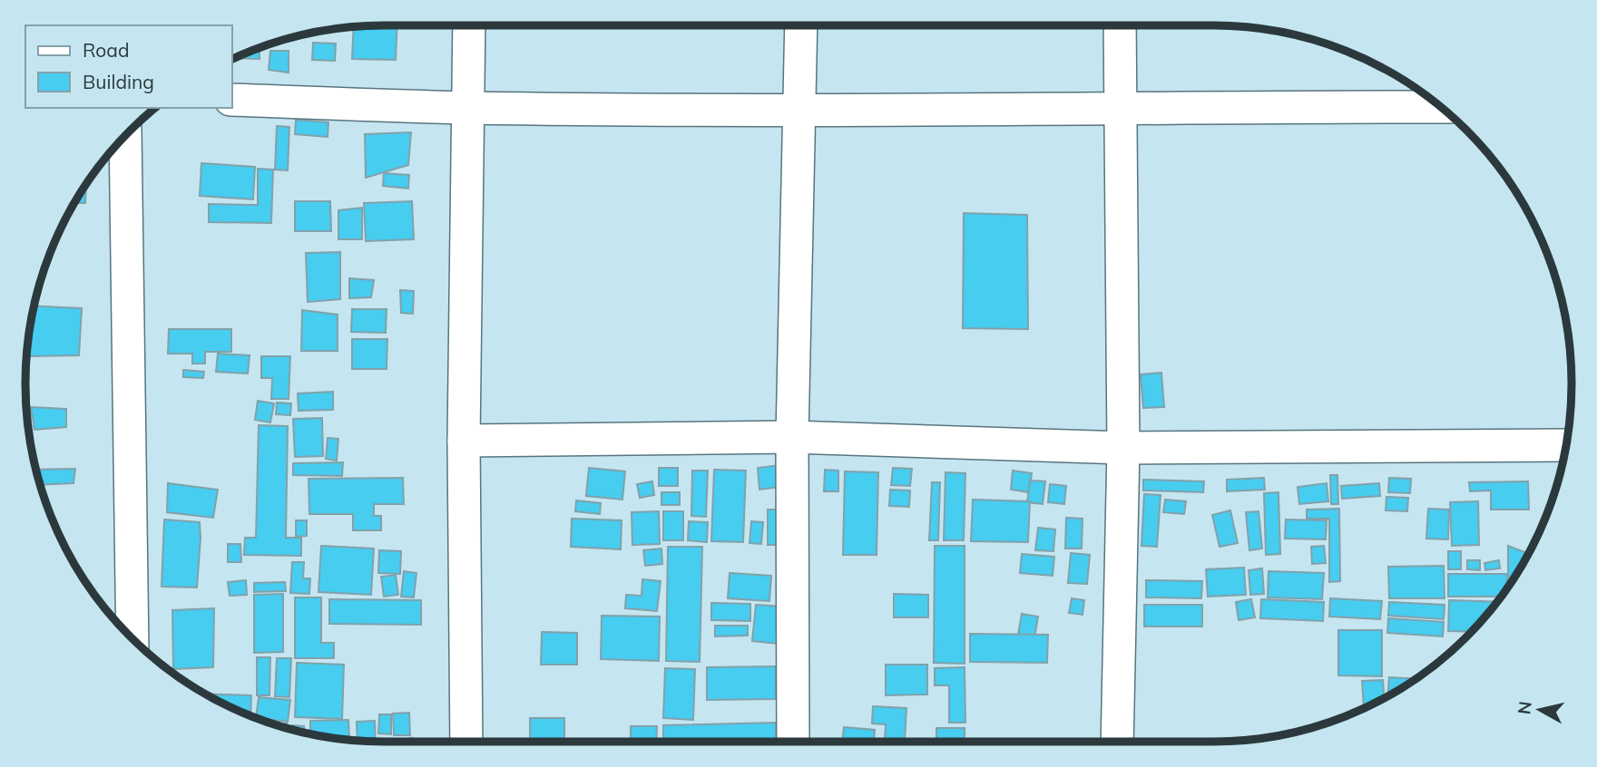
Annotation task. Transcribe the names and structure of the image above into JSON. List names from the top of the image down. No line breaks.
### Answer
{"legend":["Road","Building"],"north":"left"}
